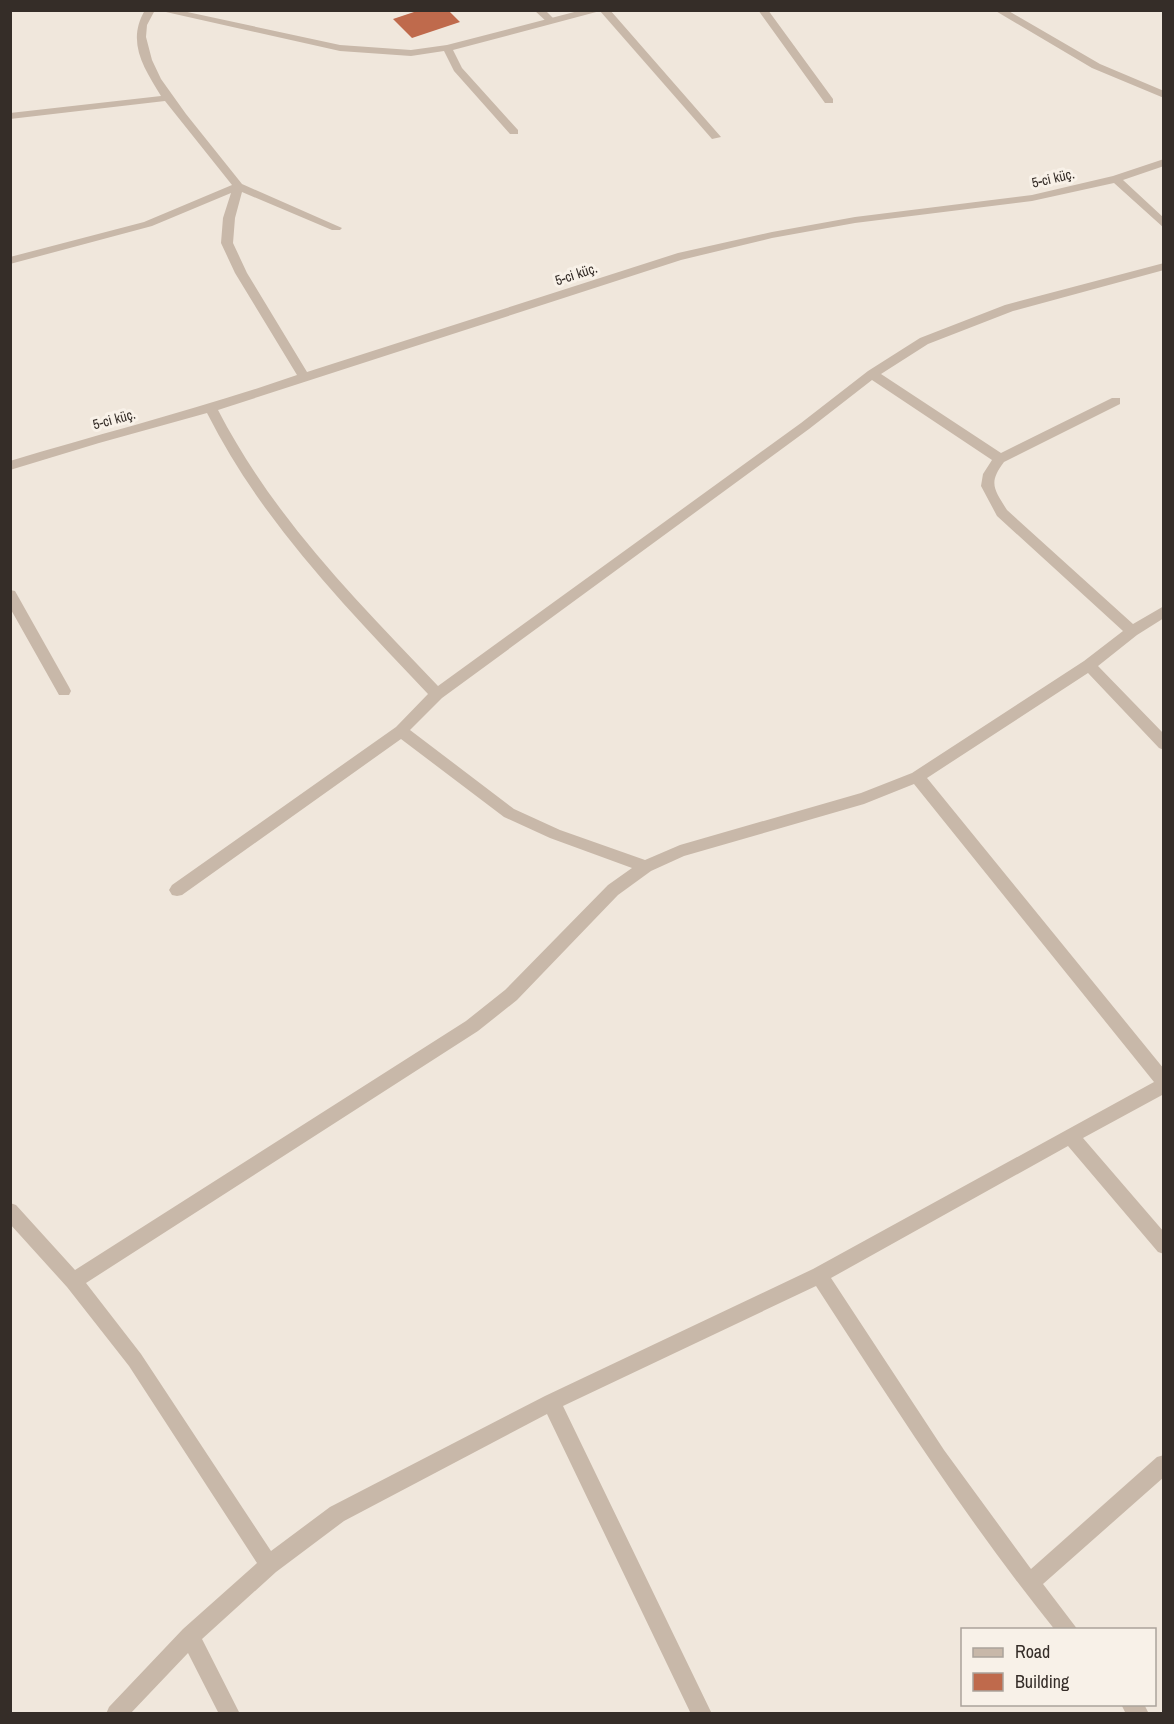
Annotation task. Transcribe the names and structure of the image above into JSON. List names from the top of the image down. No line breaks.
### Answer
{"streets":{"street":["5-ci küç."]},"legend":["Road","Building"]}
